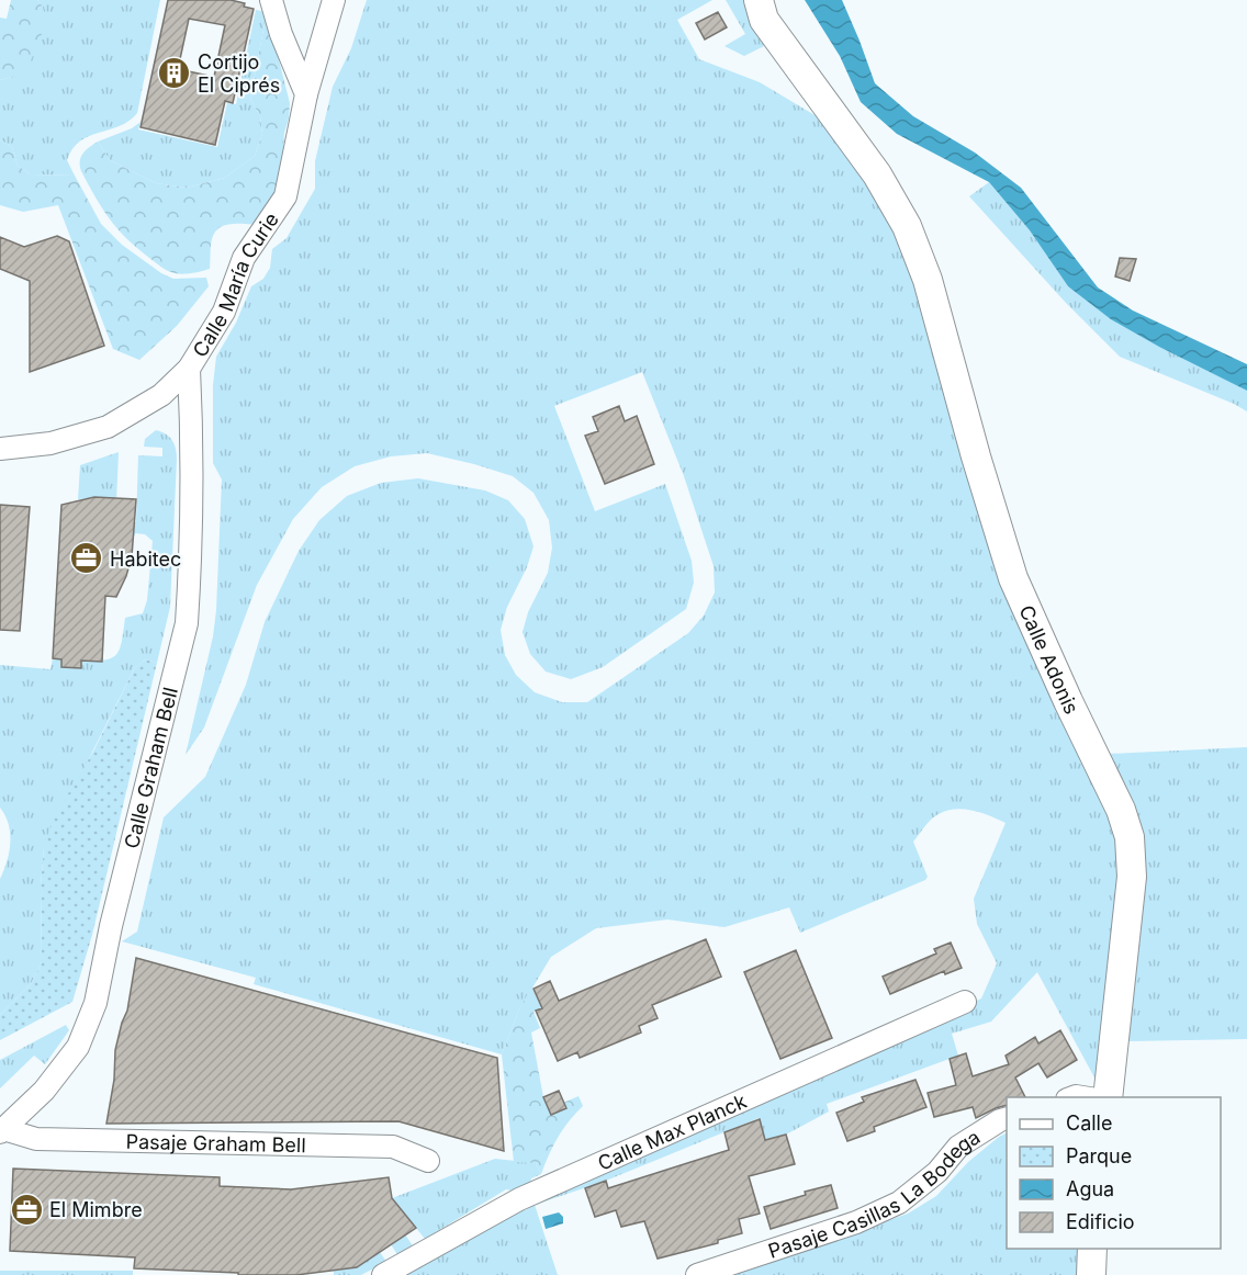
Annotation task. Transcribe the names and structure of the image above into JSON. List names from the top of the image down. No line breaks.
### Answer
{"streets":{"main road":["Calle Adonis"],"street":["Calle María Curie","Calle Graham Bell","Calle Max Planck","Pasaje Graham Bell","Pasaje Casillas La Bodega"]},"crossings":[["Calle María Curie","Calle Graham Bell"],["Calle Graham Bell","Pasaje Graham Bell"]],"places":{"building":["Cortijo El Ciprés"],"office":["Habitec","El Mimbre"]},"legend":["Calle","Parque","Agua","Edificio"]}
